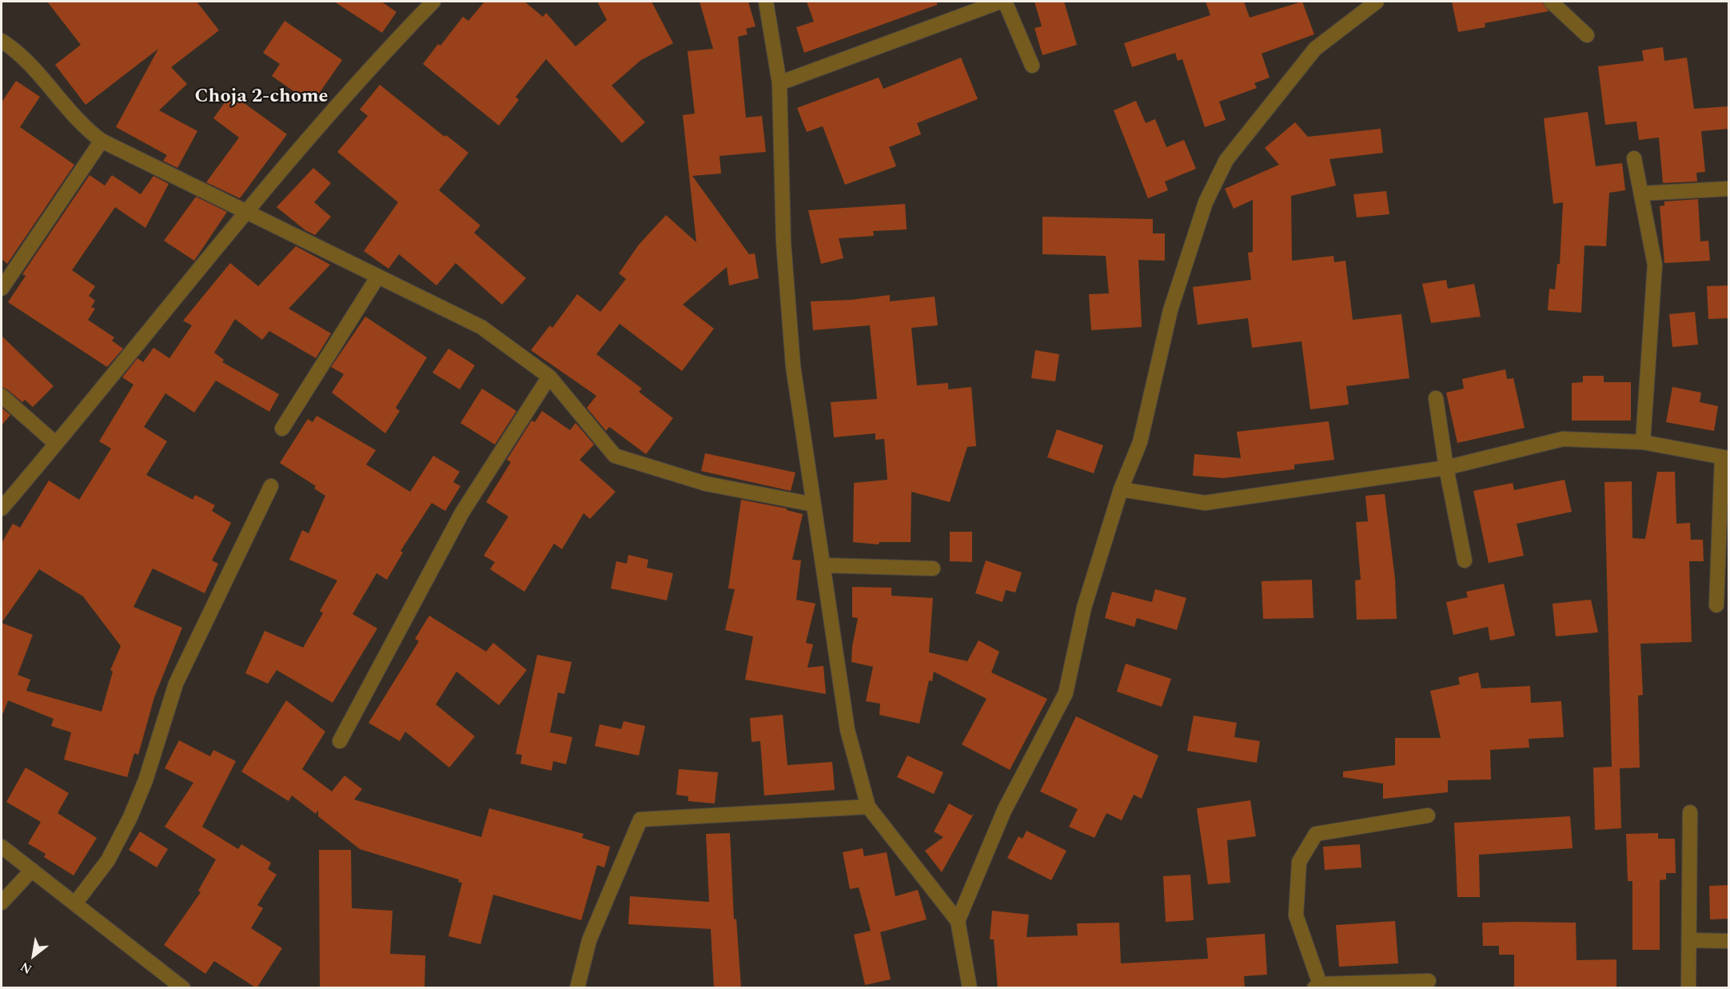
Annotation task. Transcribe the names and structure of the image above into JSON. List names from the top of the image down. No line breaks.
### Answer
{"districts":["Choja 2-chome"],"north":"bottom left"}
